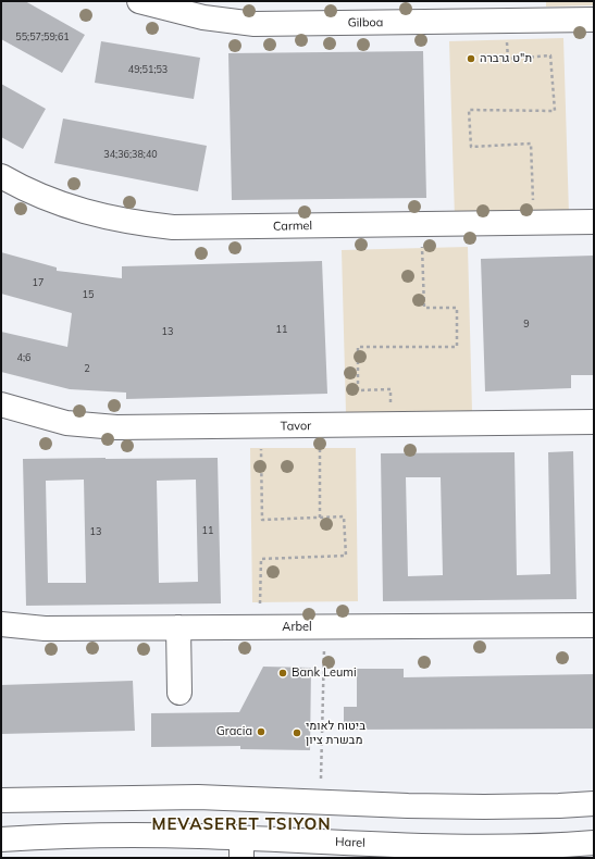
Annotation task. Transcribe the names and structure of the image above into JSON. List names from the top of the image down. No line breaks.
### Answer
{"streets":{"street":["Gilboa","Carmel","Tavor","Arbel","Harel"]},"districts":["MEVASERET TSIYON"],"places":["ת\"ט גרברה","Bank Leumi","Gracia","ביטוח לאומי מבשרת ציון"],"house_numbers":["55;57;59;61","49;51;53","34;36;38;40","17","15","9","11","13","4;6","2","11","13"]}
